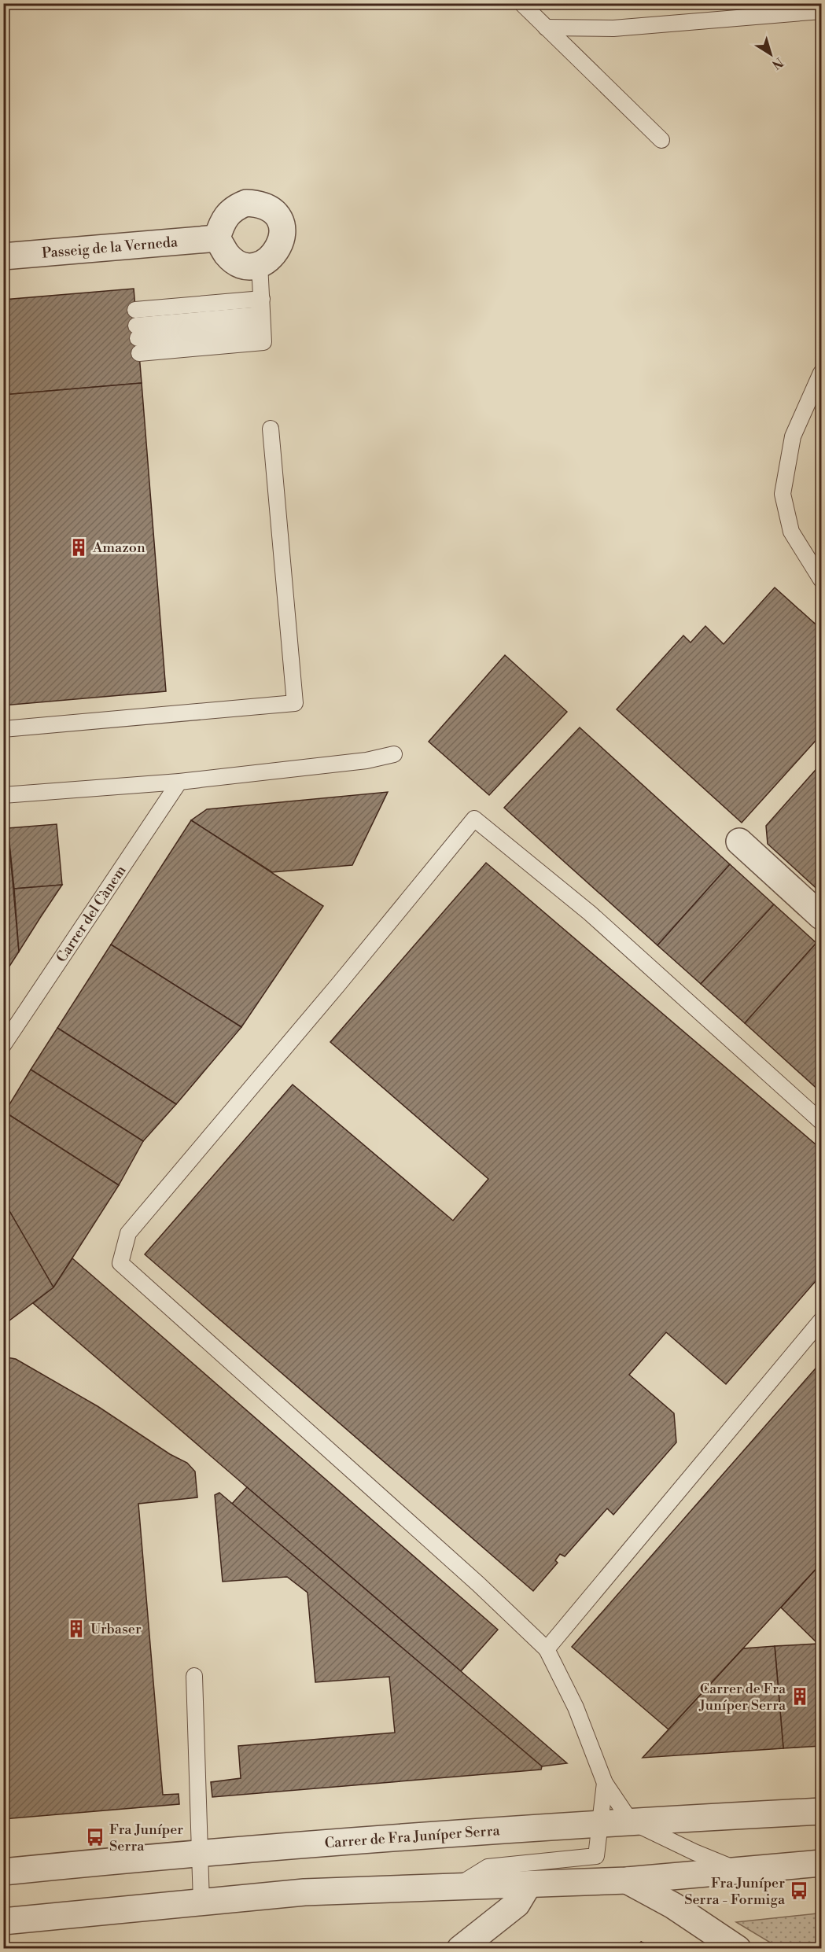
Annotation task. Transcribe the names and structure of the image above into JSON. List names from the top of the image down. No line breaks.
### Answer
{"streets":{"street":["Passeig de la Verneda","Carrer de Fra Juníper Serra"],"lane":["Carrer del Cànem"]},"places":{"building":["Amazon","Urbaser","Carrer de Fra Juníper Serra"],"bus stop":["Fra Juníper Serra","Fra Juníper Serra - Formiga"]},"north":"bottom right"}
